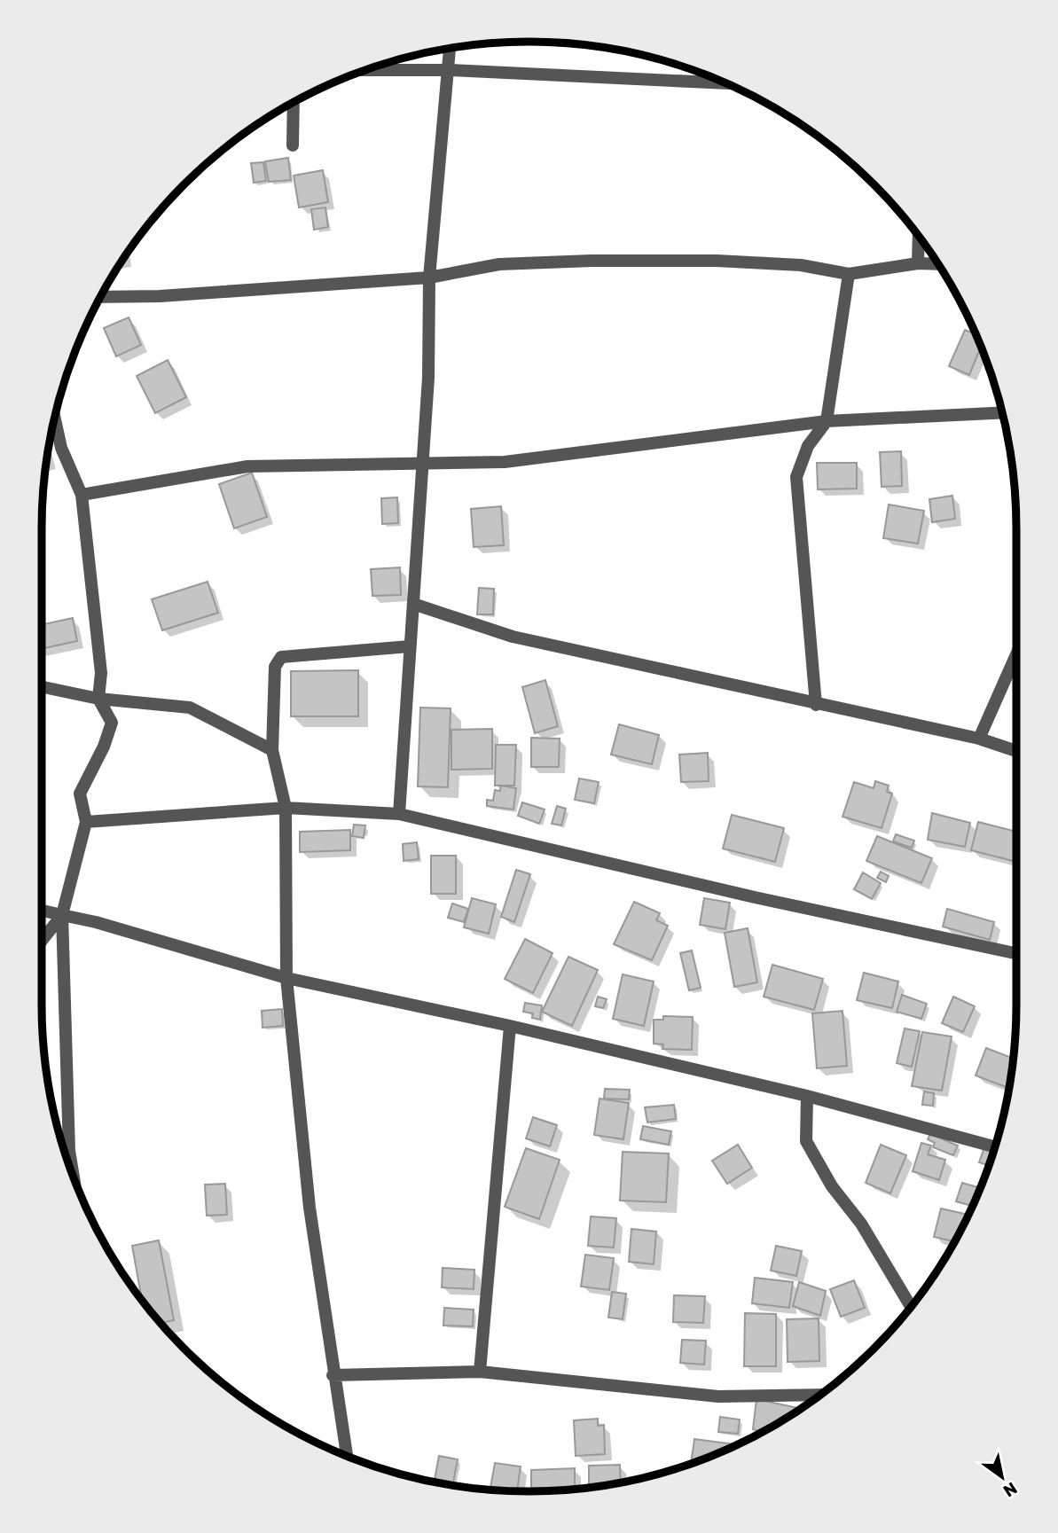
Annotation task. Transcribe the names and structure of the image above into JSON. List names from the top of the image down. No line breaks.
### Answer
{"north":"bottom right"}
